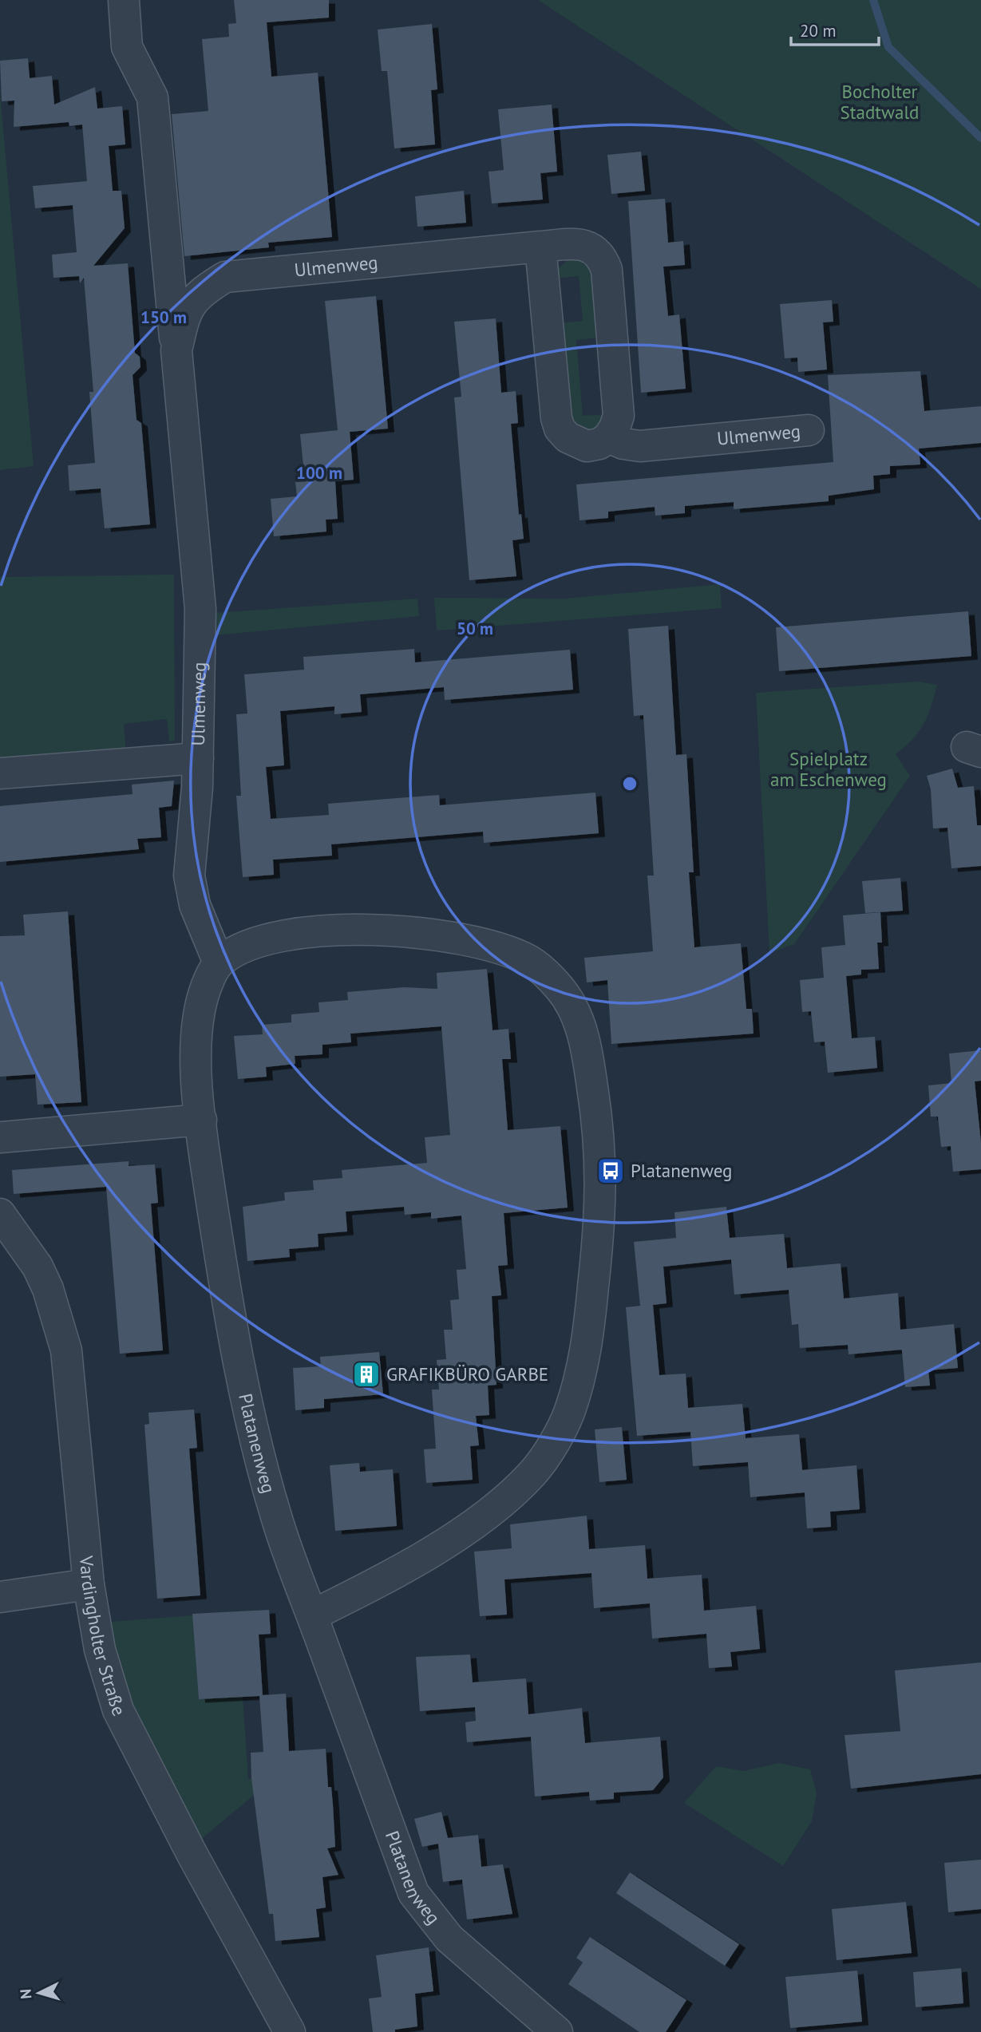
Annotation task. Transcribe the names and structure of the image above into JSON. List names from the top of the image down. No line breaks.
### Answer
{"streets":{"street":["Ulmenweg","Platanenweg","Vardingholter Straße"]},"crossings":[["Ulmenweg","Platanenweg"]],"parks":["Bocholter Stadtwald","Spielplatz am Eschenweg"],"places":{"bus stop":["Platanenweg"],"building":["GRAFIKBÜRO GARBE"]},"scale_bar":"20 m","north":"left","rings":["150 m","100 m","50 m"]}
